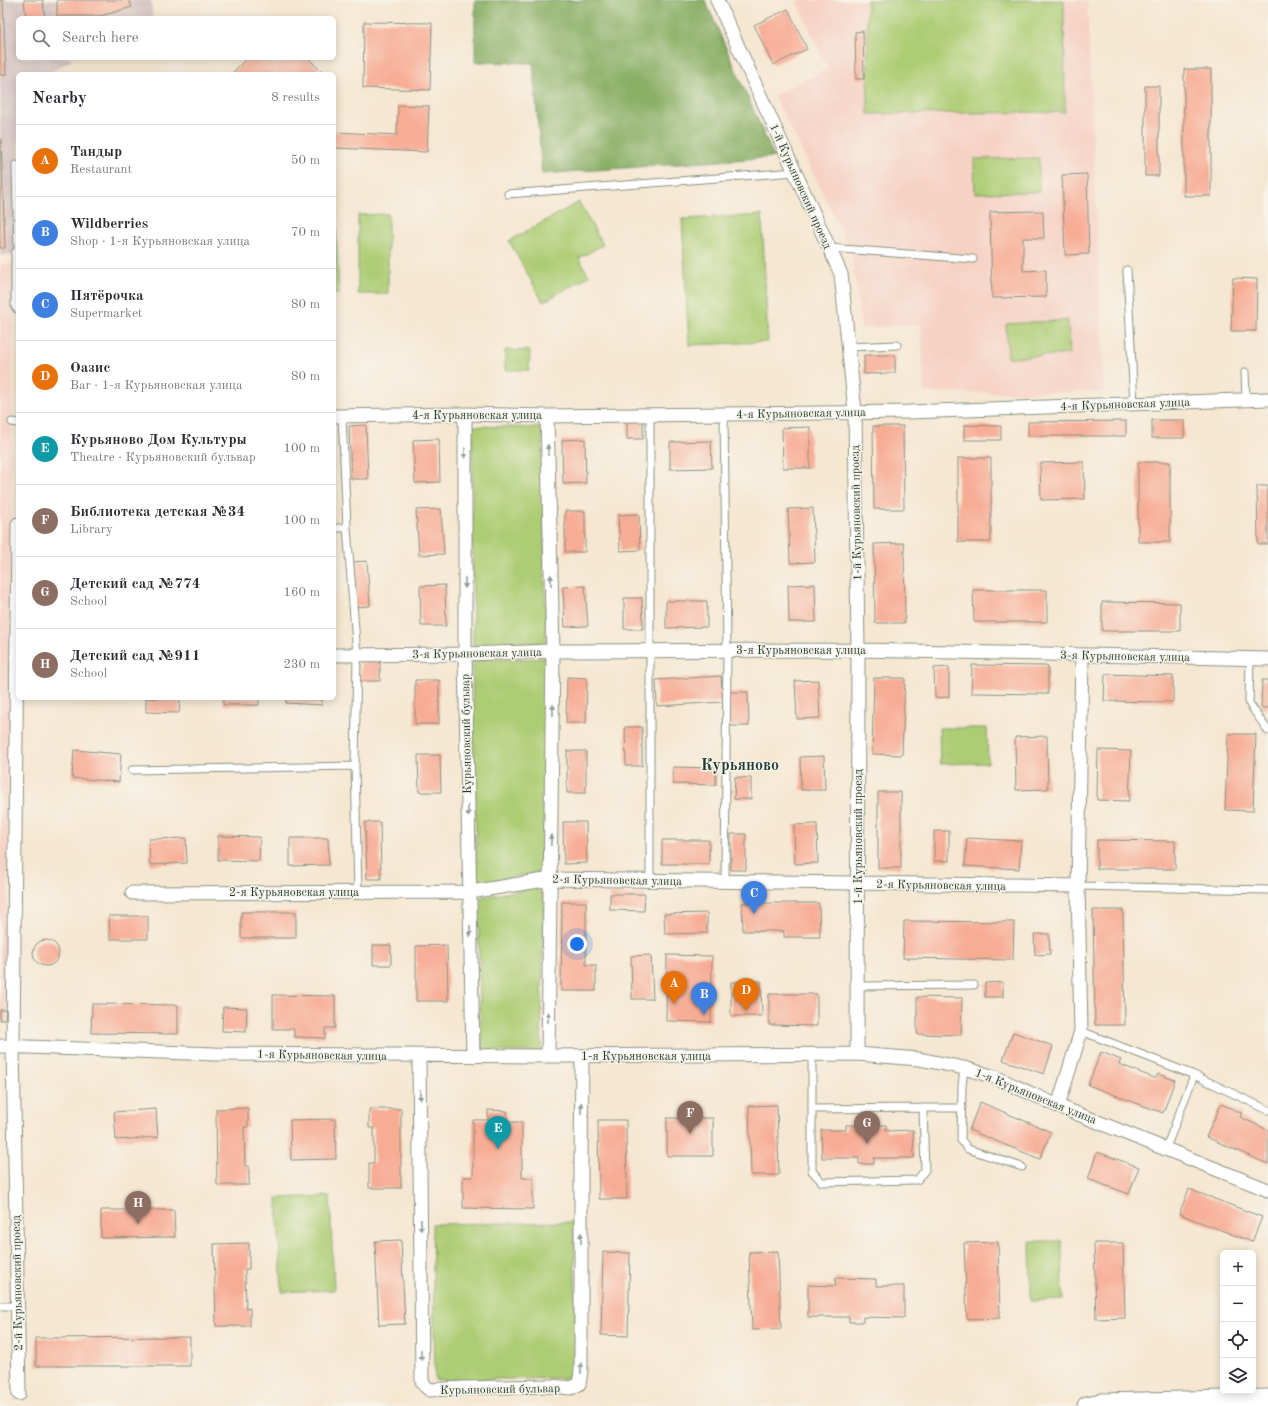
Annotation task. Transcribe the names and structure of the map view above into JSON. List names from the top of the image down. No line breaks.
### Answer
{"streets":{"street":["1-й Курьяновский проезд","4-я Курьяновская улица","3-я Курьяновская улица","Курьяновский бульвар","2-я Курьяновская улица","1-я Курьяновская улица","2-й Курьяновский проезд"]},"crossings":[["1-й Курьяновский проезд","4-я Курьяновская улица"],["1-й Курьяновский проезд","3-я Курьяновская улица"],["1-й Курьяновский проезд","2-я Курьяновская улица"],["1-й Курьяновский проезд","1-я Курьяновская улица"],["4-я Курьяновская улица","Курьяновский бульвар"],["3-я Курьяновская улица","Курьяновский бульвар"],["Курьяновский бульвар","2-я Курьяновская улица"],["Курьяновский бульвар","1-я Курьяновская улица"],["1-я Курьяновская улица","2-й Курьяновский проезд"]],"districts":["Курьяново"],"page":{"search":"Search here","heading":["Nearby","8 results"],"list":[{"mark":"A","name":"Тандыр","note":"Restaurant","value":"50 m"},{"mark":"B","name":"Wildberries","note":"Shop · 1-я Курьяновская улица","value":"70 m"},{"mark":"C","name":"Пятёрочка","note":"Supermarket","value":"80 m"},{"mark":"D","name":"Оазис","note":"Bar · 1-я Курьяновская улица","value":"80 m"},{"mark":"E","name":"Курьяново Дом Культуры","note":"Theatre · Курьяновский бульвар","value":"100 m"},{"mark":"F","name":"Библиотека детская №34","note":"Library","value":"100 m"},{"mark":"G","name":"Детский сад №774","note":"School","value":"160 m"},{"mark":"H","name":"Детский сад №911","note":"School","value":"230 m"}],"pins":["C","A","D","B","F","G","E","H"],"map_buttons":["+","−"]}}
